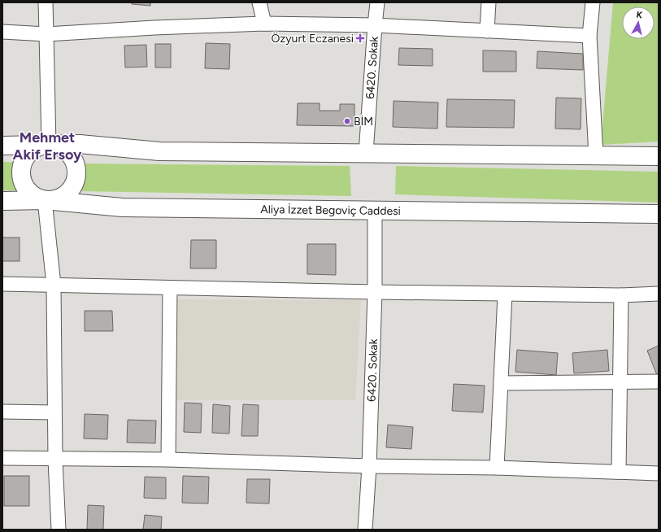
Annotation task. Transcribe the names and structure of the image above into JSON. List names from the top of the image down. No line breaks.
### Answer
{"streets":{"main road":["Aliya İzzet Begoviç Caddesi"],"street":["6420. Sokak"]},"crossings":[["6420. Sokak","Aliya İzzet Begoviç Caddesi"]],"districts":["Mehmet Akif Ersoy"],"places":{"health":["Özyurt Eczanesi"],"other":["BİM"]},"north":"top"}
